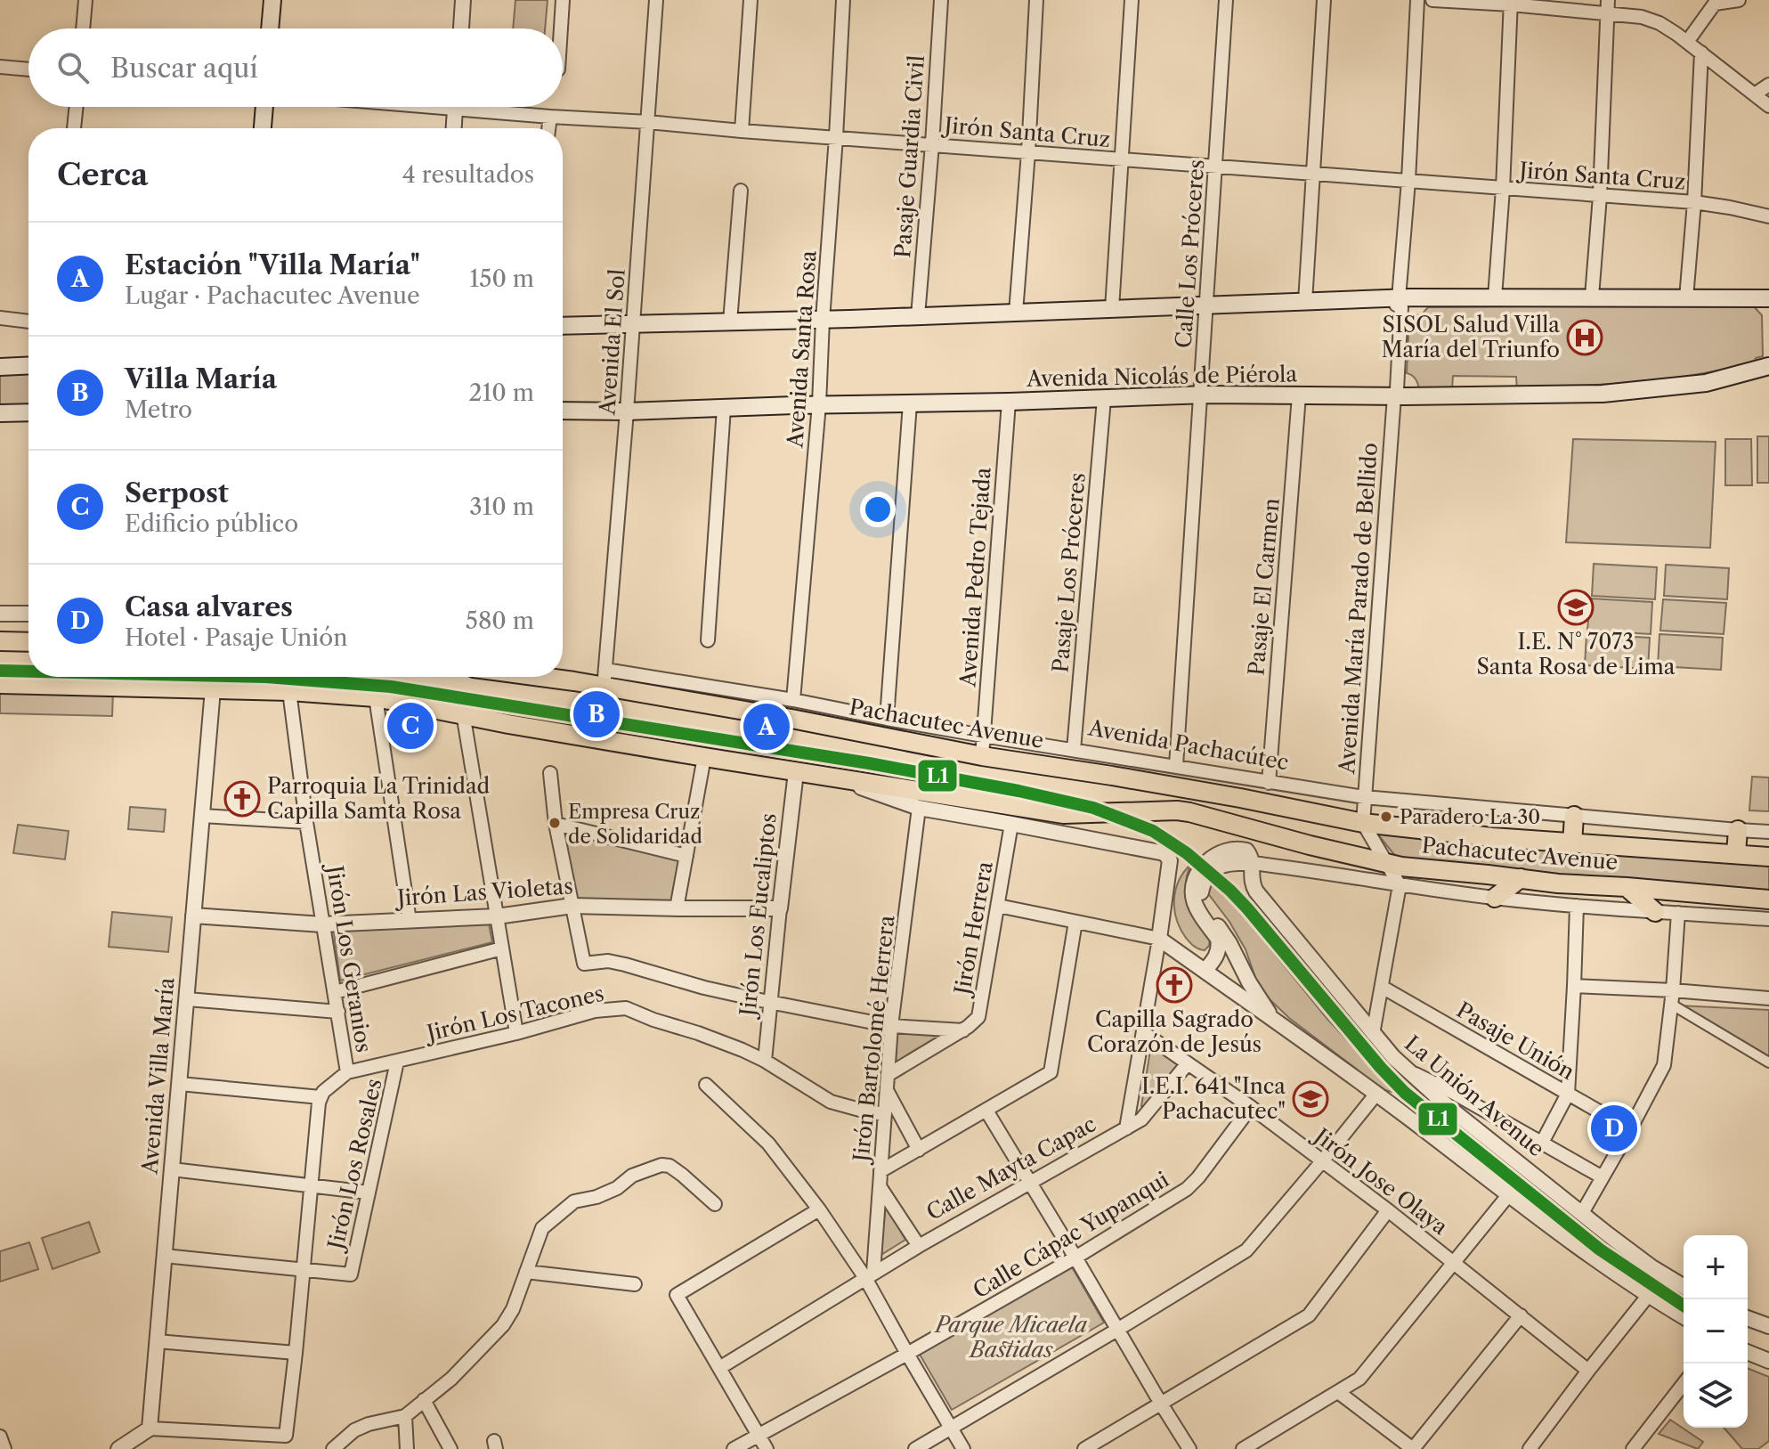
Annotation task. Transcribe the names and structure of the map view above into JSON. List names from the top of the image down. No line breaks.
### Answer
{"streets":{"main road":["Avenida Nicolás de Piérola","Pachacutec Avenue","Avenida Pachacútec"],"street":["Jirón Santa Cruz","Pasaje Guardia Civil","Calle Los Próceres","Avenida El Sol","Avenida Santa Rosa","Pasaje Los Próceres","Avenida Pedro Tejada","Pasaje El Carmen","Avenida María Parado de Bellido","Jirón Las Violetas","Jirón Los Eucaliptos","Jirón Herrera","Jirón Los Geranios","Jirón Los Tacones","Jirón Bartolomé Herrera","Pasaje Unión","Avenida Villa María","La Unión Avenue","Jirón Los Rosales","Calle Mayta Capac","Jirón Jose Olaya","Calle Cápac Yupanqui"]},"crossings":[["Jirón Santa Cruz","Pasaje Guardia Civil"],["Jirón Santa Cruz","Calle Los Próceres"],["Jirón Santa Cruz","Avenida El Sol"],["Jirón Santa Cruz","Avenida Santa Rosa"],["Jirón Santa Cruz","Avenida María Parado de Bellido"],["Calle Los Próceres","Avenida Nicolás de Piérola"],["Calle Los Próceres","Avenida Pachacútec"],["Avenida El Sol","Avenida Nicolás de Piérola"],["Avenida El Sol","Pachacutec Avenue"],["Avenida El Sol","Avenida Pachacútec"],["Avenida Santa Rosa","Avenida Nicolás de Piérola"],["Avenida Santa Rosa","Avenida Pachacútec"],["Avenida Nicolás de Piérola","Pasaje Los Próceres"],["Avenida Nicolás de Piérola","Avenida Pedro Tejada"],["Avenida Nicolás de Piérola","Pasaje El Carmen"],["Avenida Nicolás de Piérola","Avenida María Parado de Bellido"],["Pasaje Los Próceres","Avenida Pachacútec"],["Avenida Pedro Tejada","Pachacutec Avenue"],["Avenida Pedro Tejada","Avenida Pachacútec"],["Pasaje El Carmen","Avenida Pachacútec"],["Avenida María Parado de Bellido","Pachacutec Avenue"],["Avenida María Parado de Bellido","Avenida Pachacútec"],["Pachacutec Avenue","Avenida Pachacútec"],["Pachacutec Avenue","Jirón Los Eucaliptos"],["Pachacutec Avenue","Jirón Los Geranios"],["Pachacutec Avenue","Avenida Villa María"],["Jirón Las Violetas","Jirón Los Eucaliptos"],["Jirón Las Violetas","Jirón Los Geranios"],["Jirón Las Violetas","Avenida Villa María"],["Jirón Los Eucaliptos","Jirón Los Tacones"],["Jirón Herrera","Jirón Bartolomé Herrera"],["Jirón Herrera","Calle Mayta Capac"],["Jirón Los Geranios","Jirón Los Tacones"],["Jirón Los Tacones","Jirón Bartolomé Herrera"],["Jirón Los Tacones","Jirón Los Rosales"],["Jirón Bartolomé Herrera","Calle Mayta Capac"],["Calle Mayta Capac","Jirón Jose Olaya"],["Jirón Jose Olaya","Calle Cápac Yupanqui"]],"parks":["Parque Micaela Bastidas"],"places":{"hospital":["SISOL Salud Villa María del Triunfo"],"school or university":["I.E. N° 7073 Santa Rosa de Lima","I.E.I. 641 \"Inca Pachacutec\""],"church":["Parroquia La Trinidad Capilla Samta Rosa","Capilla Sagrado Corazón de Jesús"],"other":["Paradero La 30","Empresa Cruz de Solidaridad"]},"lines":["transit line L1"],"page":{"search":"Buscar aquí","heading":["Cerca","4 resultados"],"list":[{"mark":"A","name":"Estación \"Villa María\"","note":"Lugar · Pachacutec Avenue","value":"150 m"},{"mark":"B","name":"Villa María","note":"Metro","value":"210 m"},{"mark":"C","name":"Serpost","note":"Edificio público","value":"310 m"},{"mark":"D","name":"Casa alvares","note":"Hotel · Pasaje Unión","value":"580 m"}],"pins":["B","C","A","D"],"map_buttons":["+","−"]}}
